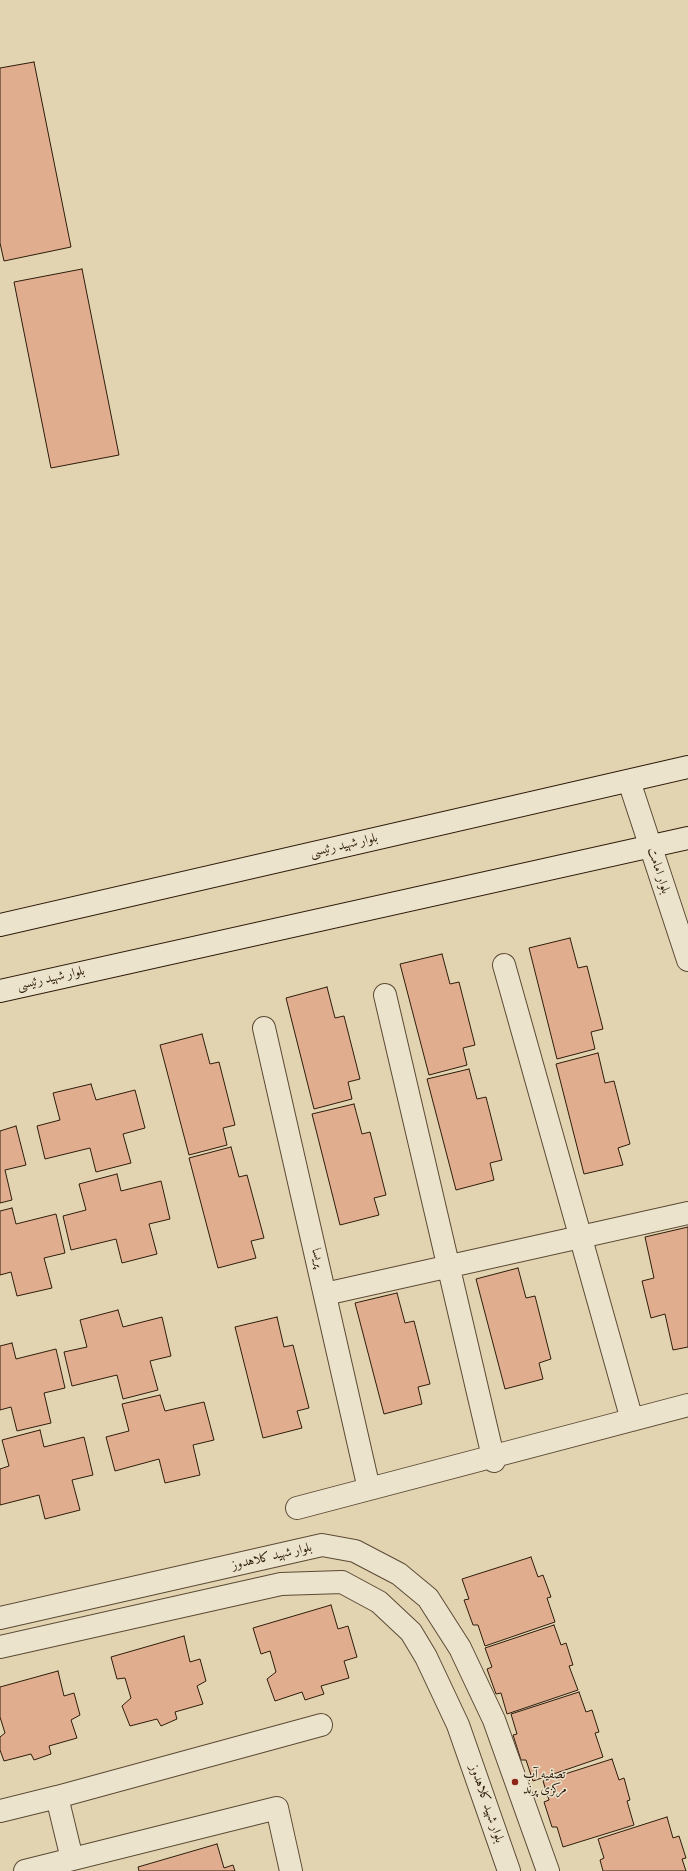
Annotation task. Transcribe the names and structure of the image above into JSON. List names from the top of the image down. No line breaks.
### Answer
{"streets":{"street":["بلوار شهید رئیسی","بلوار امامت","پریسا","بلوار شهید کلاهدوز"]},"crossings":[["بلوار شهید رئیسی","بلوار امامت"]],"places":["تصفیه آب مرکزی پرند"]}
